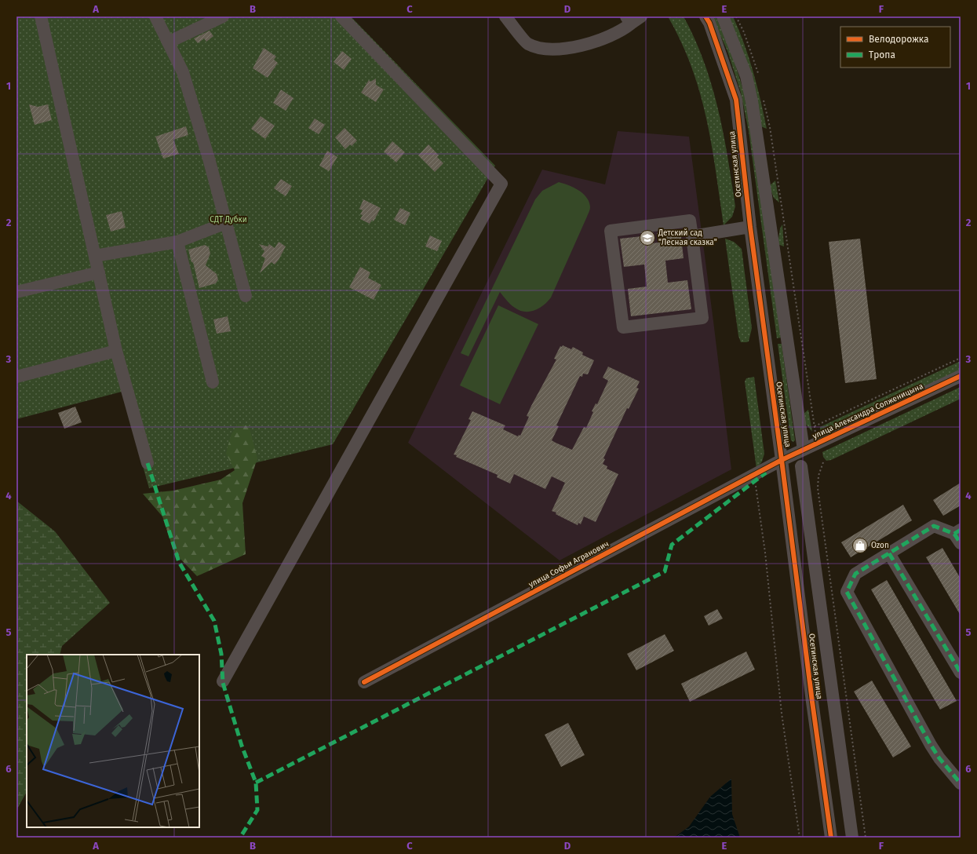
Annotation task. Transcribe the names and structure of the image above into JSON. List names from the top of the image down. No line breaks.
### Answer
{"streets":{"street":["Осетинская улица","улица Александра Солженицына","улица Софьи Агранович"]},"crossings":[["Осетинская улица","улица Александра Солженицына"],["Осетинская улица","улица Софьи Агранович"],["улица Александра Солженицына","улица Софьи Агранович"]],"parks":["СДТ Дубки"],"places":{"school or university":["Детский сад \"Лесная сказка\""],"shop":["Ozon"]},"legend":["Велодорожка","Тропа"],"grid":{"columns":["A","B","C","D","E","F"],"rows":["1","2","3","4","5","6"]}}
